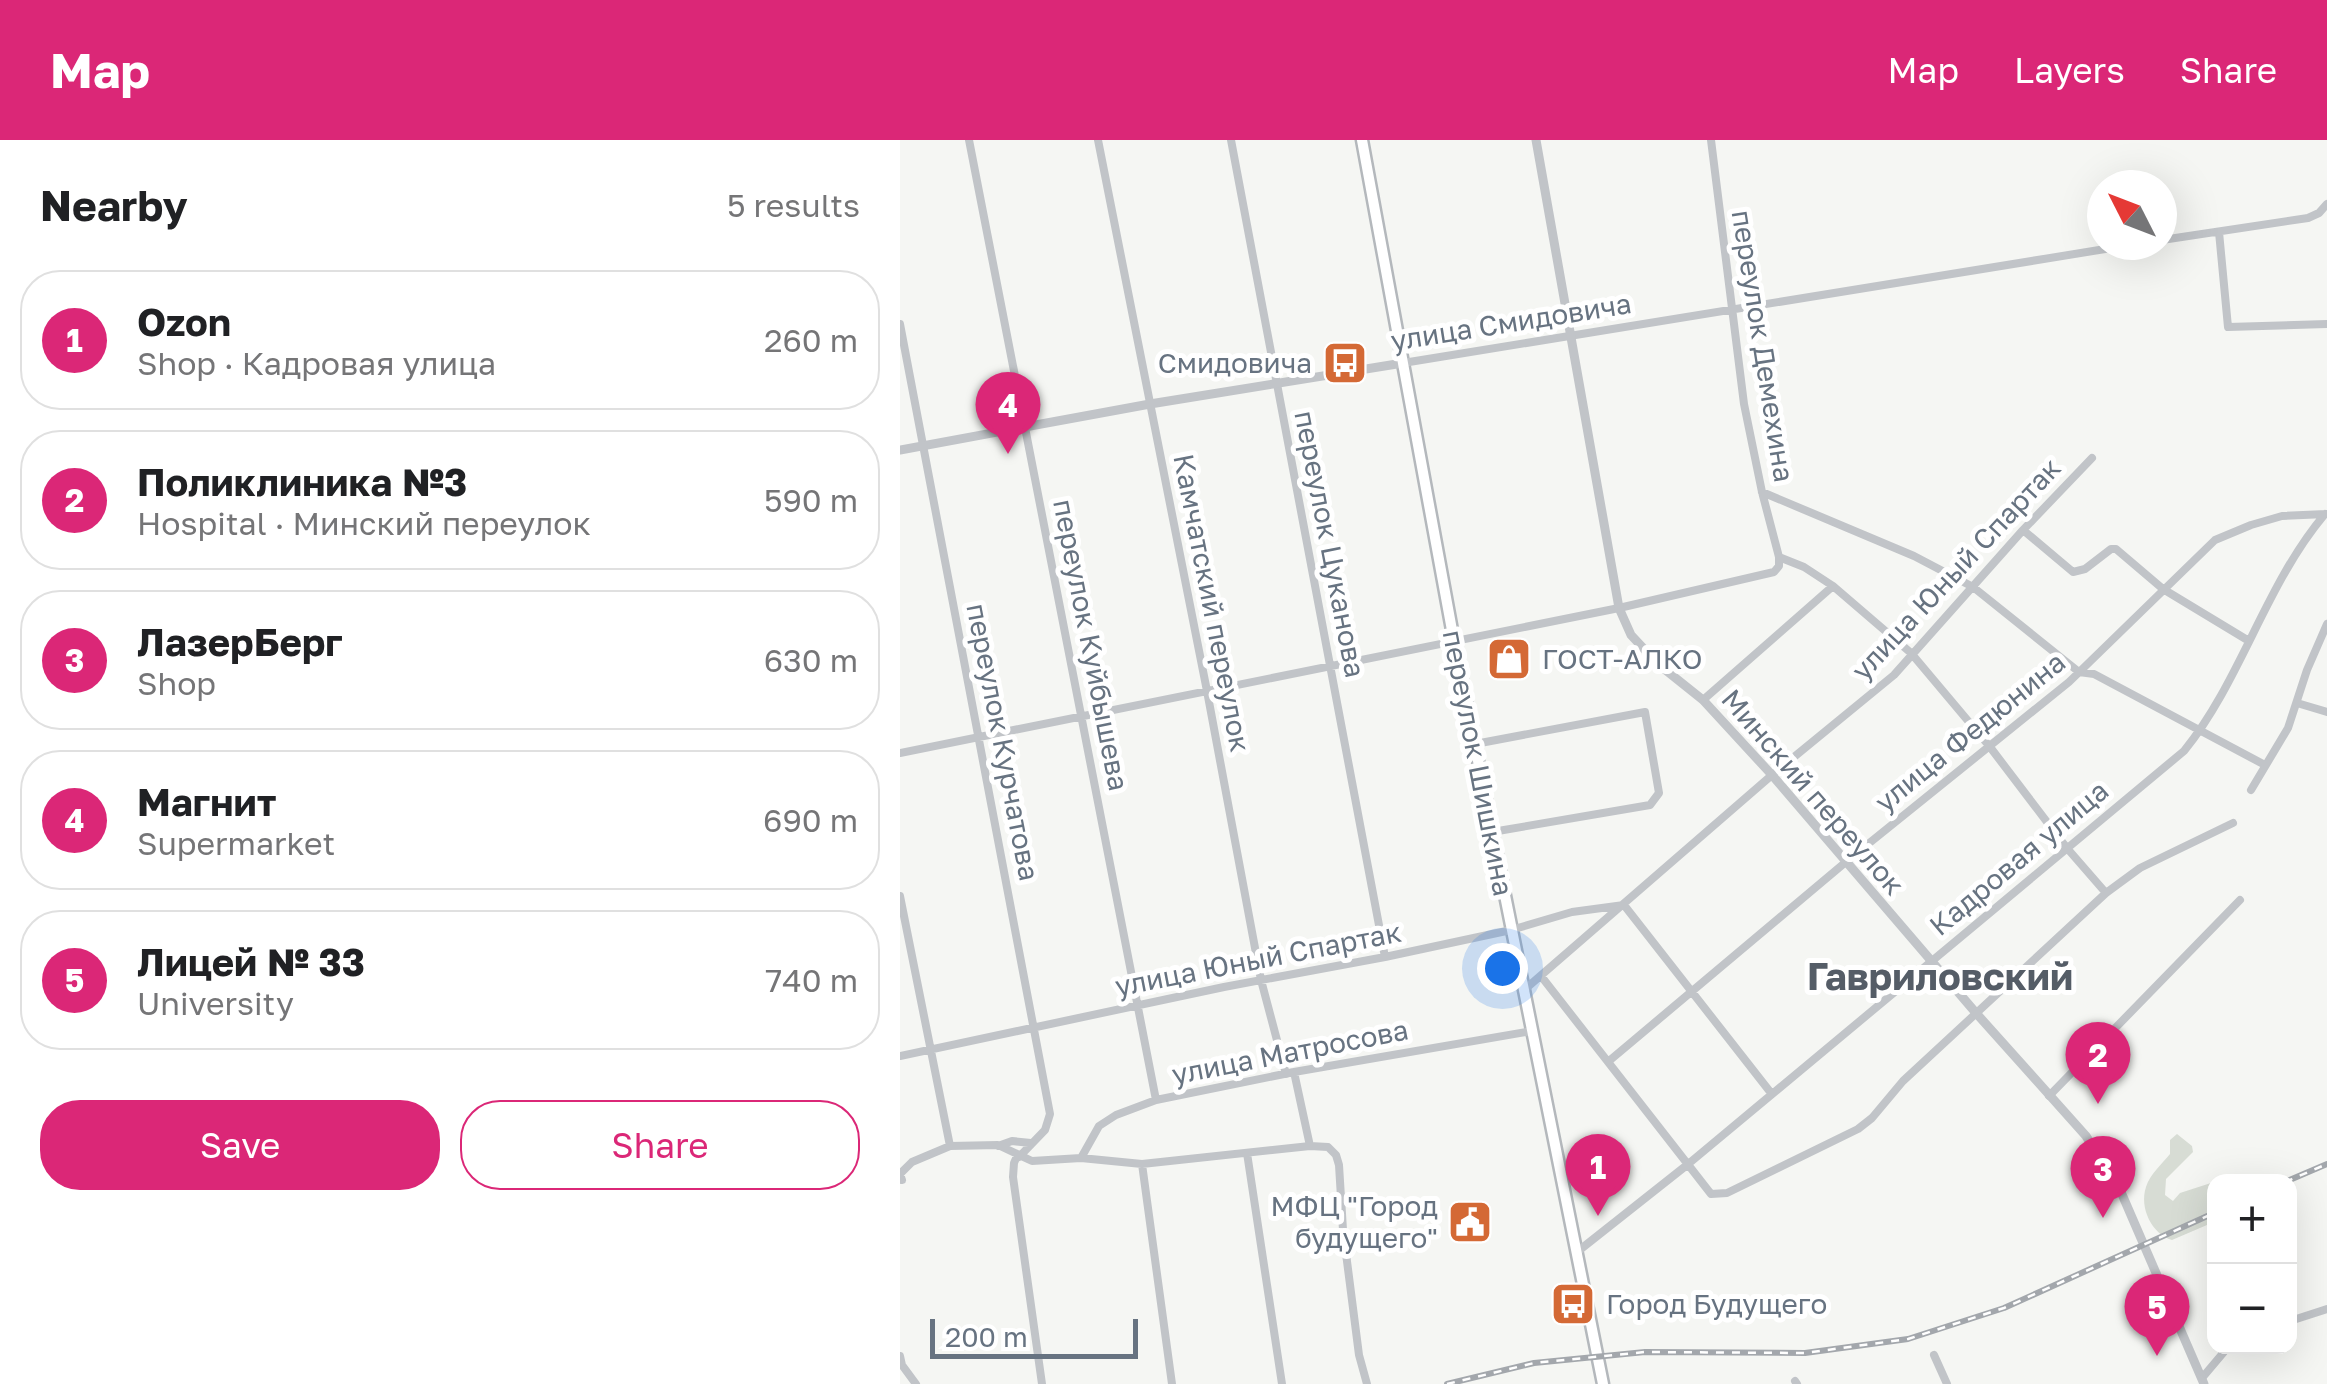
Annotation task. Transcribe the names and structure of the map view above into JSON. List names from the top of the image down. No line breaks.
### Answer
{"streets":{"main road":["переулок Шишкина"],"street":["улица Смидовича","переулок Демехина","переулок Цуканова","улица Юный Спартак","Камчатский переулок","переулок Куйбышева","улица Федюнина","переулок Курчатова","Минский переулок","Кадровая улица","улица Матросова"]},"crossings":[["улица Смидовича","переулок Демехина"],["улица Смидовича","переулок Цуканова"],["улица Смидовича","Камчатский переулок"],["улица Смидовича","переулок Куйбышева"],["улица Смидовича","переулок Курчатова"],["улица Смидовича","переулок Шишкина"],["улица Смидовича","Минский переулок"],["переулок Цуканова","улица Юный Спартак"],["улица Юный Спартак","Камчатский переулок"],["улица Юный Спартак","переулок Куйбышева"],["улица Юный Спартак","переулок Курчатова"],["улица Юный Спартак","переулок Шишкина"],["улица Юный Спартак","Минский переулок"],["Камчатский переулок","улица Матросова"],["переулок Куйбышева","улица Матросова"],["улица Федюнина","Минский переулок"],["улица Федюнина","Кадровая улица"],["переулок Шишкина","Кадровая улица"],["переулок Шишкина","улица Матросова"],["Минский переулок","Кадровая улица"]],"districts":["Гавриловский"],"places":{"bus stop":["Смидовича","Город Будущего"],"shop":["ГОСТ-АЛКО"],"public building":["МФЦ \"Город будущего\""]},"scale_bar":"200 m","north":"top left","page":{"header":"Map","nav":["Map","Layers","Share"],"heading":["Nearby","5 results"],"list":[{"mark":"1","name":"Ozon","note":"Shop · Кадровая улица","value":"260 m"},{"mark":"2","name":"Поликлиника №3","note":"Hospital · Минский переулок","value":"590 m"},{"mark":"3","name":"ЛазерБерг","note":"Shop","value":"630 m"},{"mark":"4","name":"Магнит","note":"Supermarket","value":"690 m"},{"mark":"5","name":"Лицей № 33","note":"University","value":"740 m"}],"pins":["4","2","1","3","5"],"buttons":["Save","Share"],"map_buttons":["+","−"],"scale":"200 m"}}
